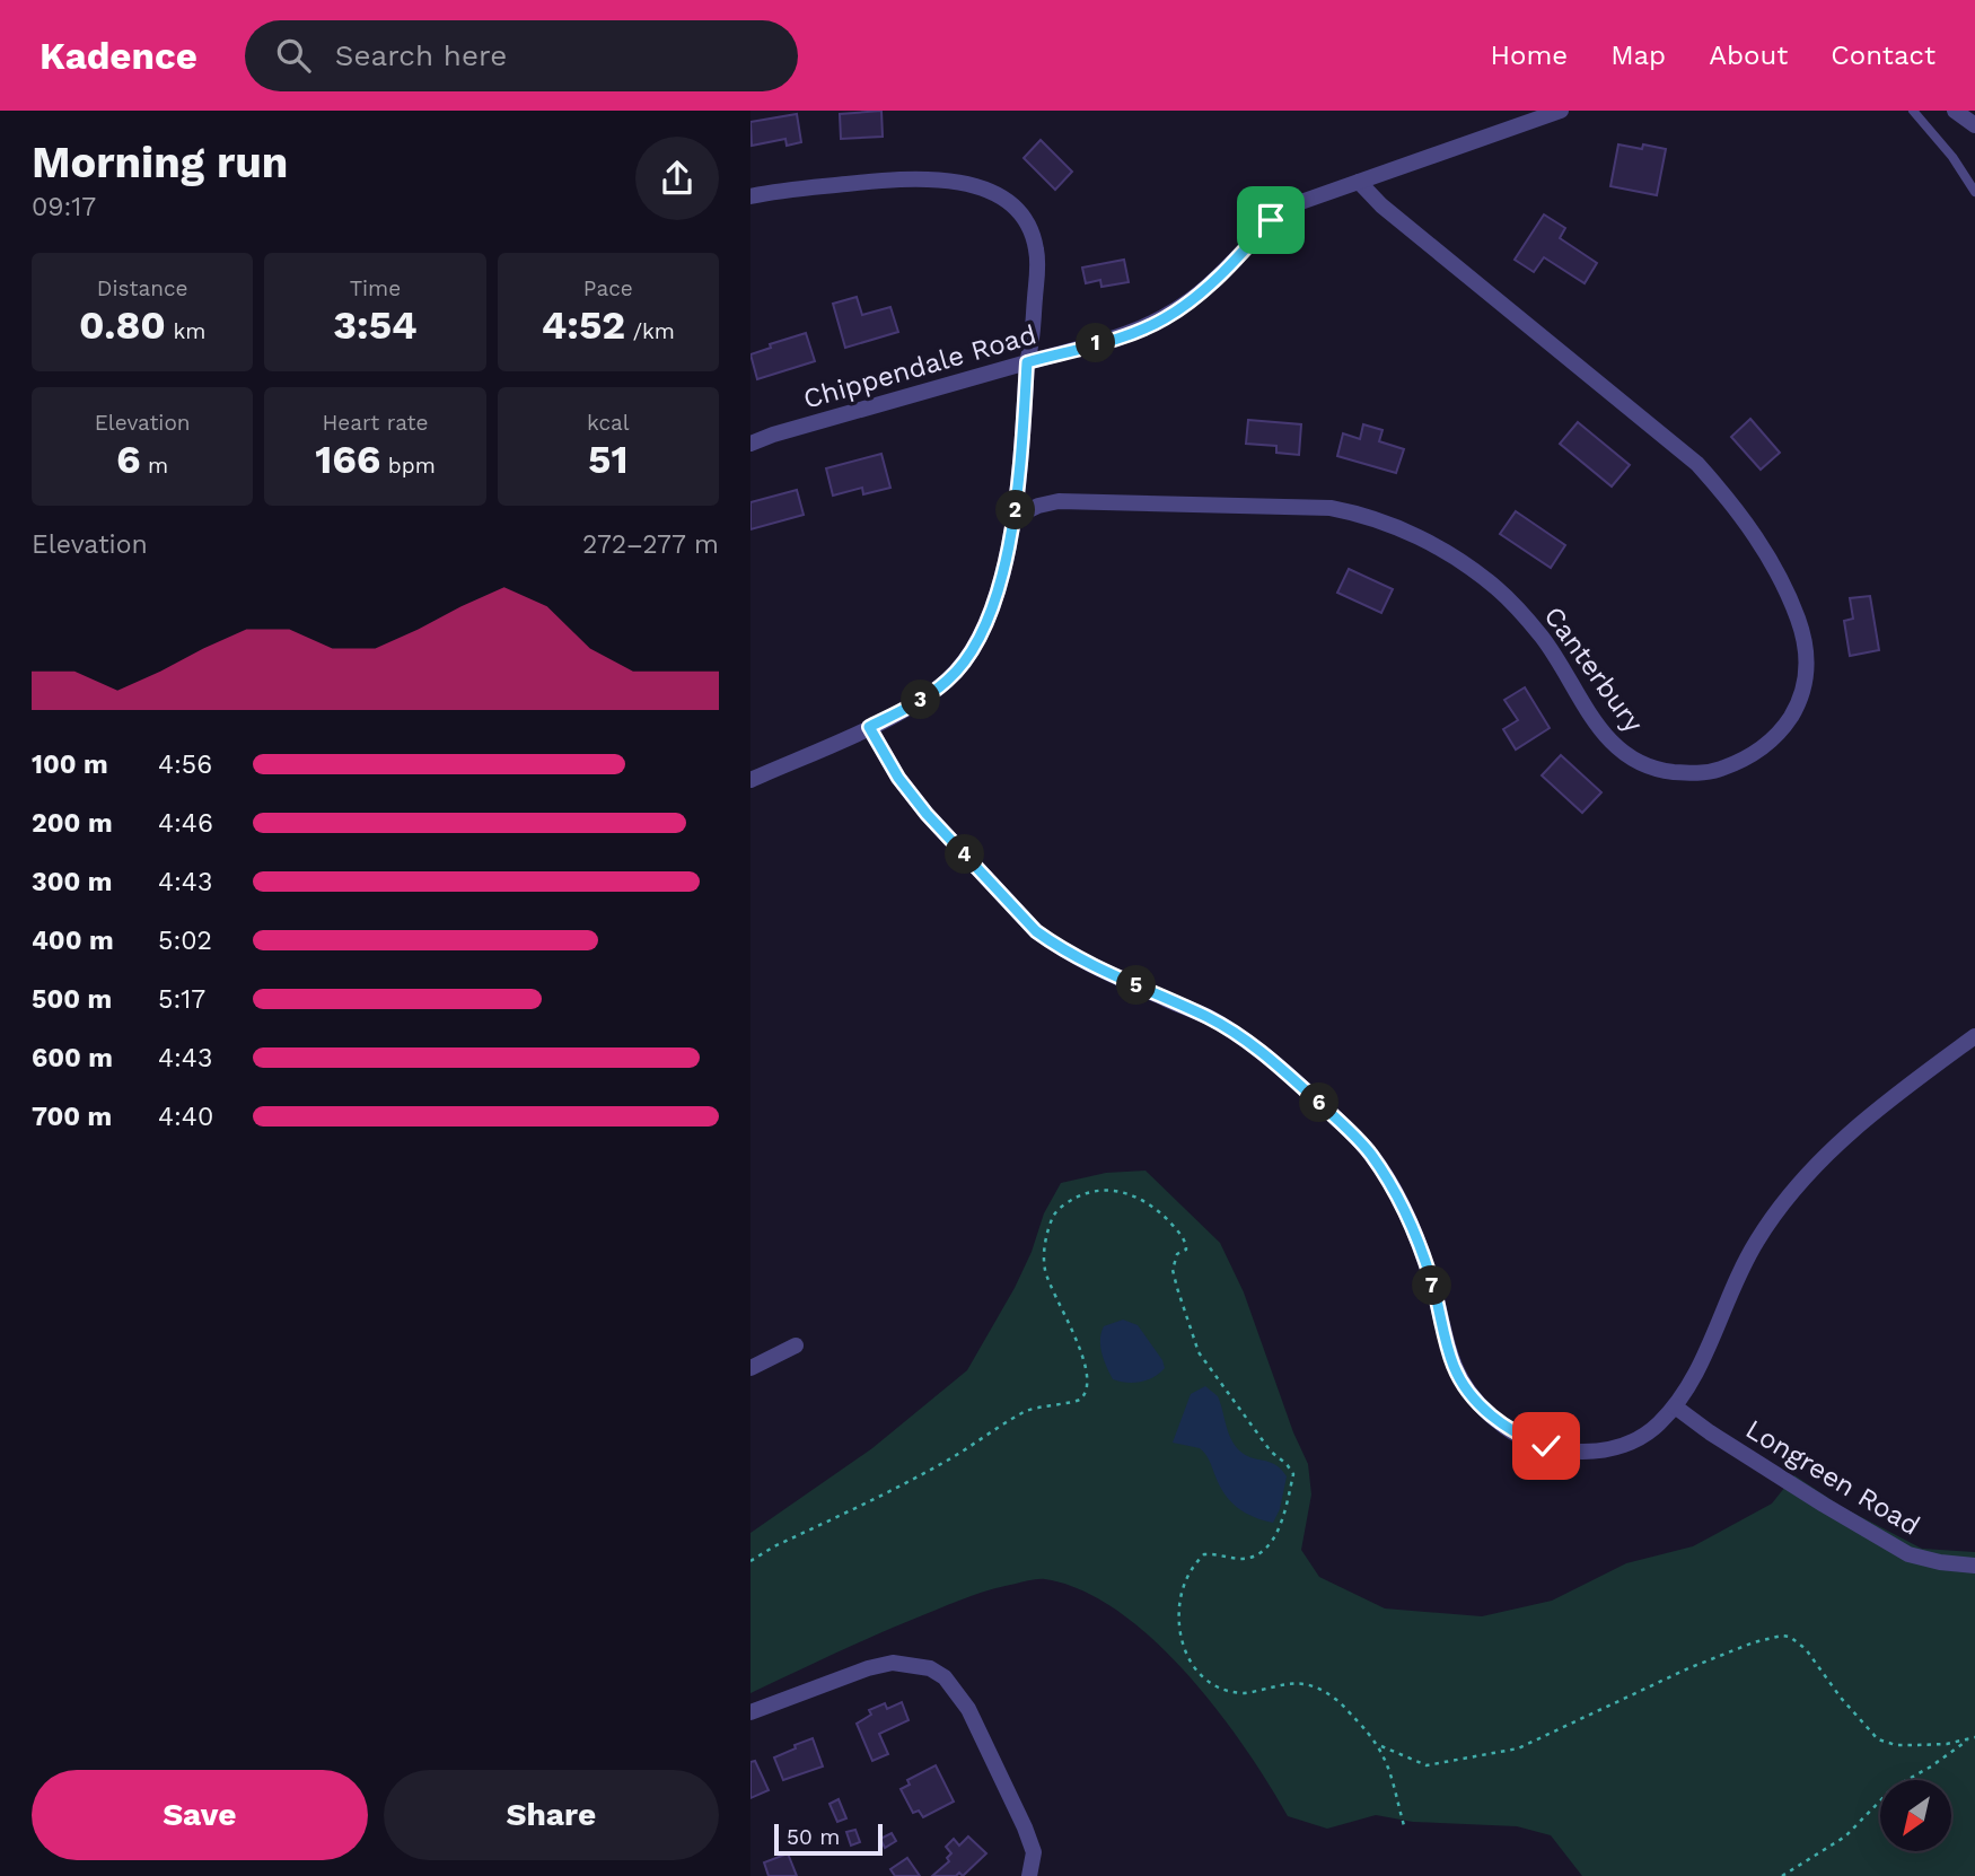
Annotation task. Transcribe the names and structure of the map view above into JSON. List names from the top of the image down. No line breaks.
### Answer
{"streets":{"street":["Chippendale Road","Canterbury","Longreen Road"]},"crossings":[["Chippendale Road","Canterbury"]],"scale_bar":"50 m","north":"bottom left","page":{"header":"Kadence","search":"Search here","nav":["Home","Map","About","Contact"],"heading":["Morning run","09:17"],"stats":[["Distance","0.80 km"],["Time","3:54"],["Pace","4:52 /km"],["Elevation","6 m"],["Heart rate","166 bpm"],["kcal","51"]],"pins":["1","2","3","4","5","6","7"],"chart":["Elevation","272–277 m"],"list":[{"name":"100 m","note":"4:56"},{"name":"200 m","note":"4:46"},{"name":"300 m","note":"4:43"},{"name":"400 m","note":"5:02"},{"name":"500 m","note":"5:17"},{"name":"600 m","note":"4:43"},{"name":"700 m","note":"4:40"}],"buttons":["Save","Share"],"scale":"50 m"}}
